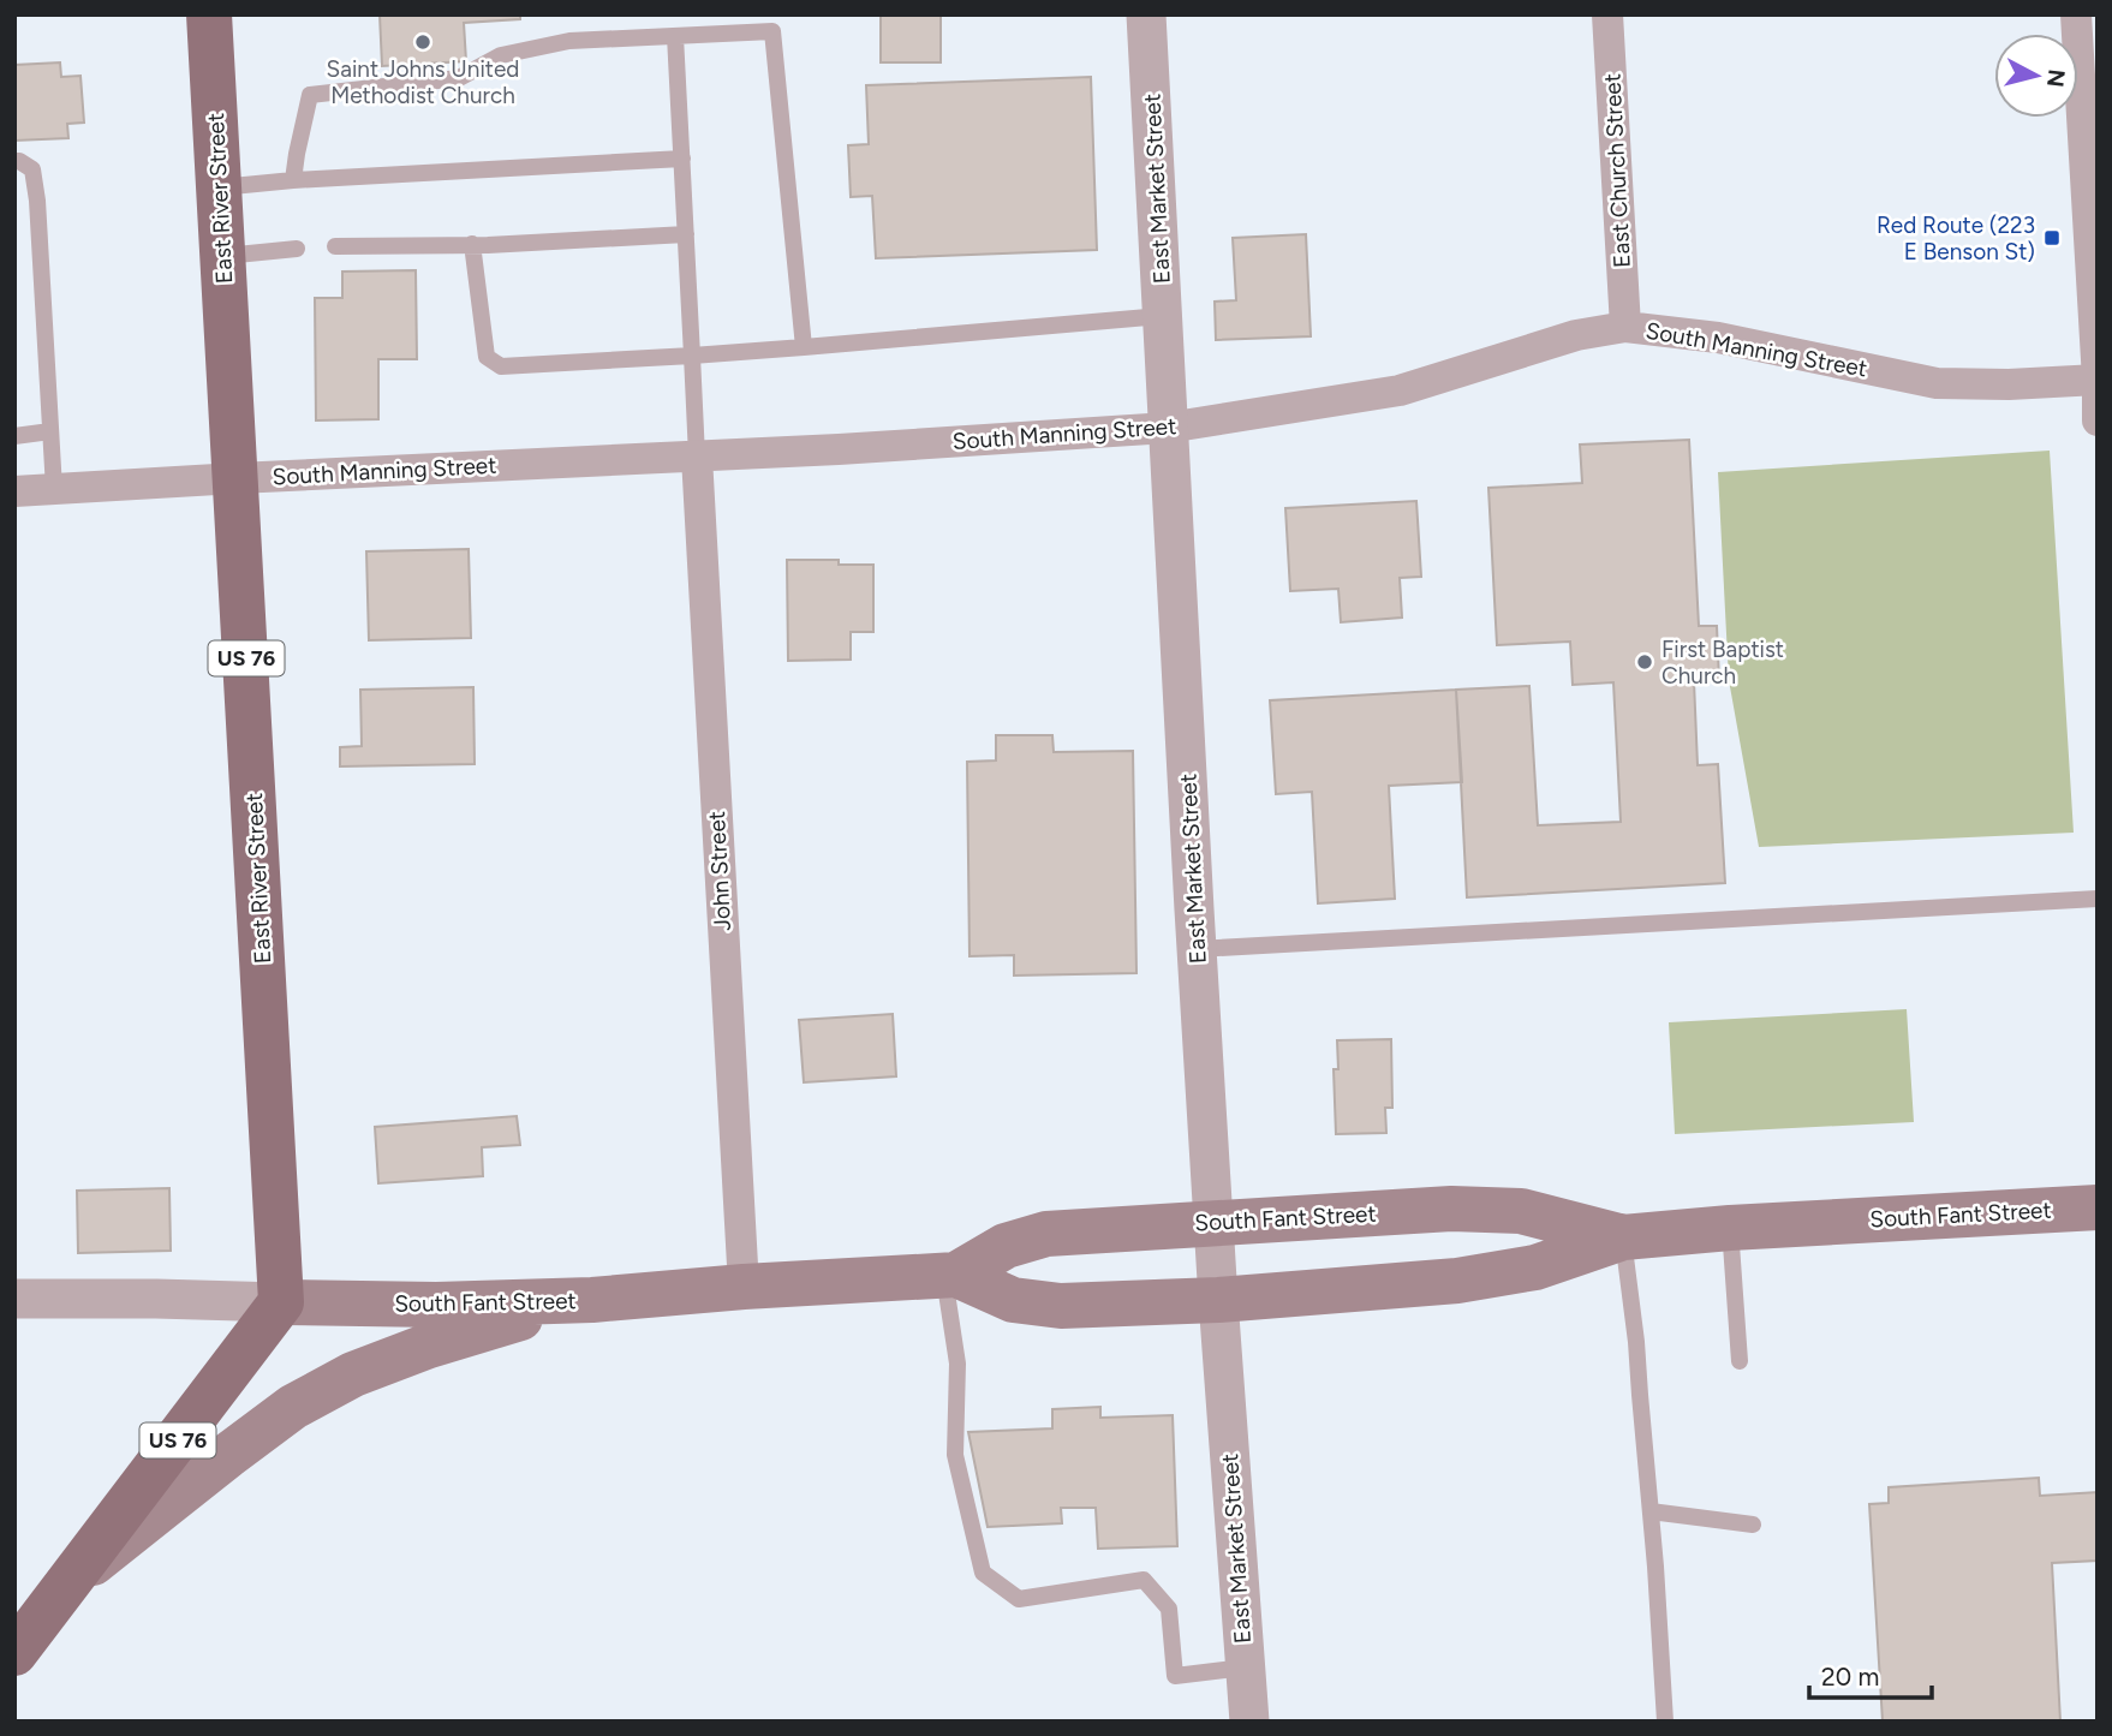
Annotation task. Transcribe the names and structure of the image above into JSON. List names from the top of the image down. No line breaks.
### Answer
{"streets":{"main road":["East River Street","US 76","South Fant Street"],"street":["East Church Street","East Market Street","South Manning Street","John Street"]},"crossings":[["East Church Street","South Manning Street"],["East Market Street","South Manning Street"],["East Market Street","South Fant Street"],["East River Street","South Manning Street"],["East River Street","US 76"],["East River Street","South Fant Street"],["South Manning Street","John Street"],["US 76","South Fant Street"],["John Street","South Fant Street"]],"places":{"other":["Saint Johns United Methodist Church","First Baptist Church"],"transit":["Red Route (223 E Benson St)"]},"scale_bar":"20 m","north":"right"}
